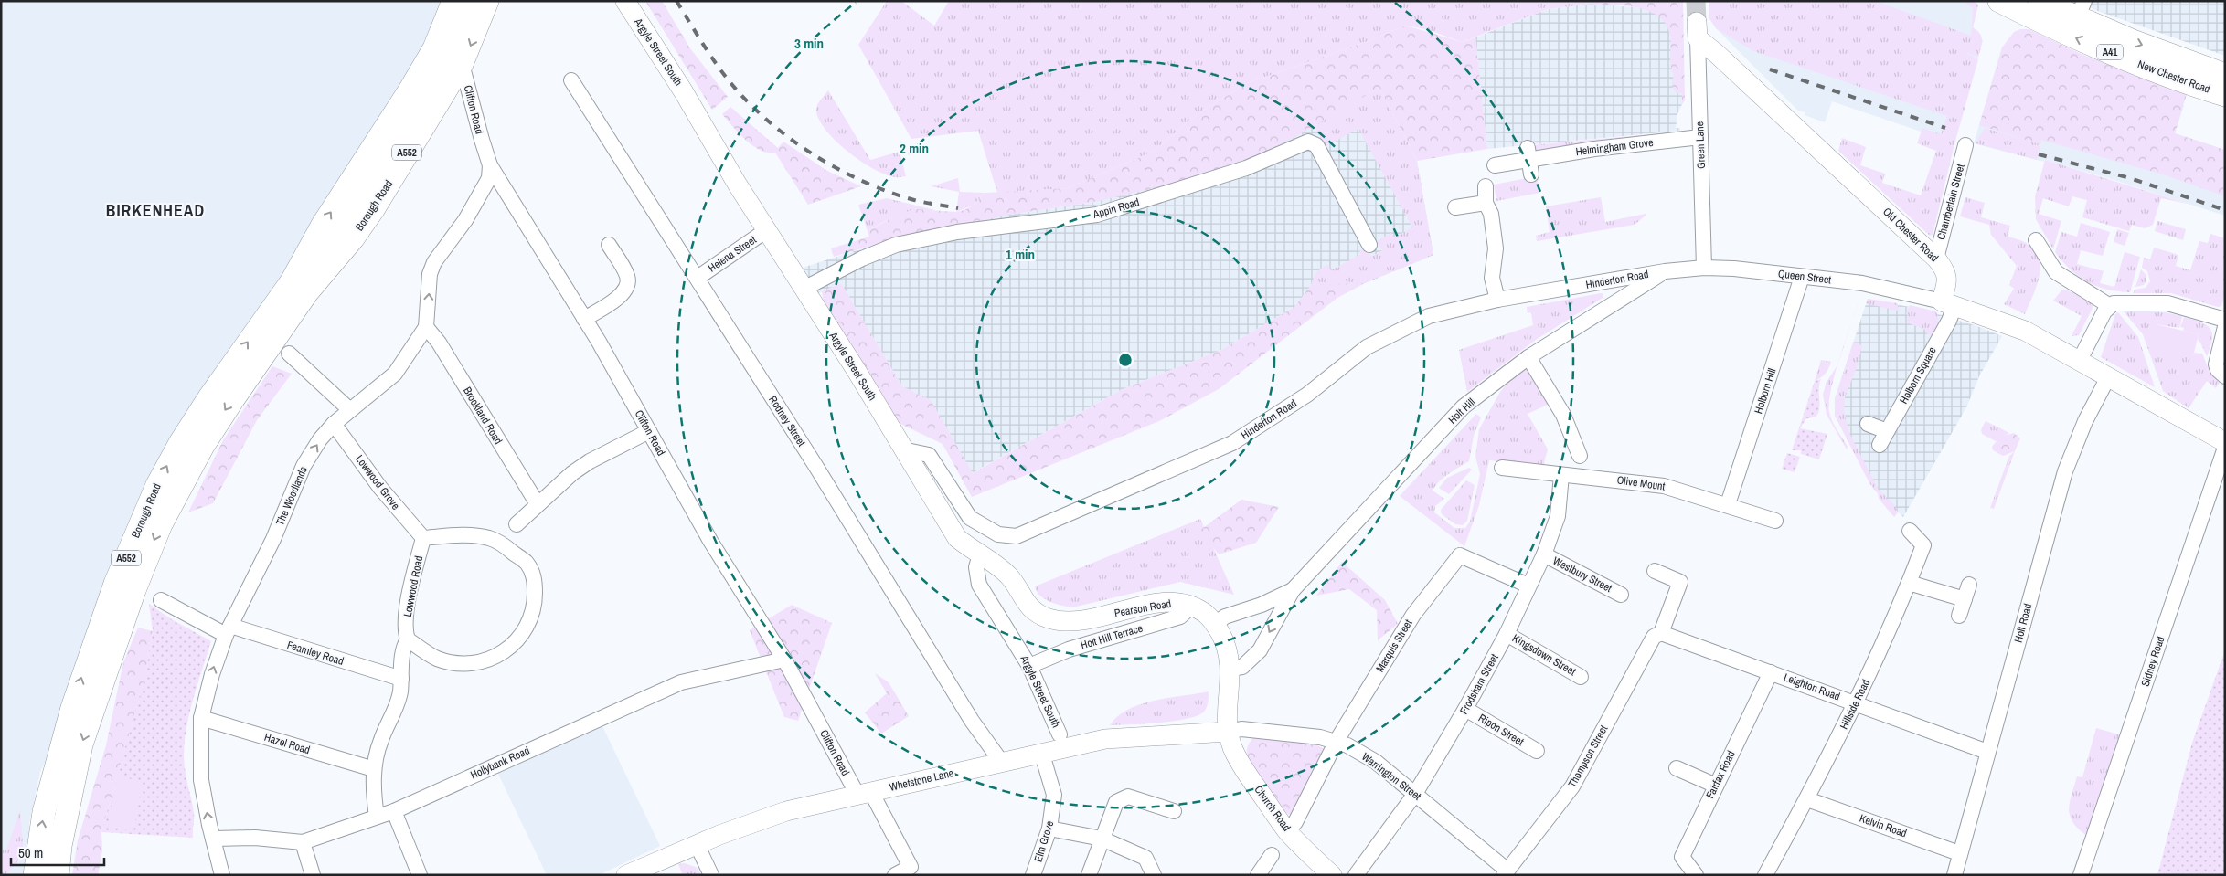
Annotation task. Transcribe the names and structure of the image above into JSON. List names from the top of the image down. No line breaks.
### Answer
{"streets":{"highway":["A41","New Chester Road","A552","Borough Road"],"main road":["Argyle Street South","Old Chester Road","Pearson Road","Whetstone Lane","Church Road"],"street":["Clifton Road","Green Lane","Helmingham Grove","Chamberlain Street","Appin Road","Helena Street","Queen Street","Hinderton Road","Holborn Square","Holborn Hill","Holt Hill","Brookland Road","Rodney Street","Lowwood Grove","Olive Mount","The Woodlands","Westbury Street","Lowwood Road","Holt Road","Holt Hill Terrace","Marquis Street","Fearnley Road","Kingsdown Street","Sidney Road","Frodsham Street","Leighton Road","Hillside Road","Ripon Street","Hazel Road","Thompson Street","Hollybank Road","Fairfax Road","Warrington Street","Kelvin Road","Elm Grove"]},"crossings":[["Argyle Street South","Appin Road"],["Argyle Street South","Helena Street"],["Argyle Street South","Hinderton Road"],["Argyle Street South","Pearson Road"],["Argyle Street South","Holt Hill Terrace"],["Clifton Road","Borough Road"],["Clifton Road","The Woodlands"],["Clifton Road","Hollybank Road"],["Clifton Road","Whetstone Lane"],["Green Lane","Helmingham Grove"],["Green Lane","Old Chester Road"],["Green Lane","Queen Street"],["A552","Borough Road"],["Chamberlain Street","Old Chester Road"],["Old Chester Road","Queen Street"],["Old Chester Road","Holborn Square"],["Helena Street","Rodney Street"],["Queen Street","Hinderton Road"],["Queen Street","Holborn Square"],["Queen Street","Holborn Hill"],["Queen Street","Holt Hill"],["Hinderton Road","Holt Hill"],["Holborn Hill","Olive Mount"],["Holt Hill","Pearson Road"],["Brookland Road","The Woodlands"],["Rodney Street","Whetstone Lane"],["Lowwood Grove","The Woodlands"],["Lowwood Grove","Lowwood Road"],["Olive Mount","Frodsham Street"],["The Woodlands","Fearnley Road"],["The Woodlands","Hazel Road"],["The Woodlands","Hollybank Road"],["Westbury Street","Frodsham Street"],["Lowwood Road","Fearnley Road"],["Lowwood Road","Hazel Road"],["Lowwood Road","Hollybank Road"],["Pearson Road","Holt Hill Terrace"],["Pearson Road","Warrington Street"],["Pearson Road","Whetstone Lane"],["Pearson Road","Church Road"],["Holt Road","Leighton Road"],["Holt Road","Kelvin Road"],["Marquis Street","Frodsham Street"],["Marquis Street","Warrington Street"],["Marquis Street","Church Road"],["Kingsdown Street","Frodsham Street"],["Frodsham Street","Ripon Street"],["Frodsham Street","Warrington Street"],["Leighton Road","Hillside Road"],["Leighton Road","Thompson Street"],["Leighton Road","Fairfax Road"],["Hillside Road","Kelvin Road"],["Thompson Street","Warrington Street"],["Warrington Street","Whetstone Lane"],["Warrington Street","Church Road"],["Whetstone Lane","Church Road"],["Whetstone Lane","Elm Grove"]],"one_way":["The Woodlands"],"districts":["BIRKENHEAD"],"scale_bar":"50 m","rings":["3 min","2 min","1 min"]}
